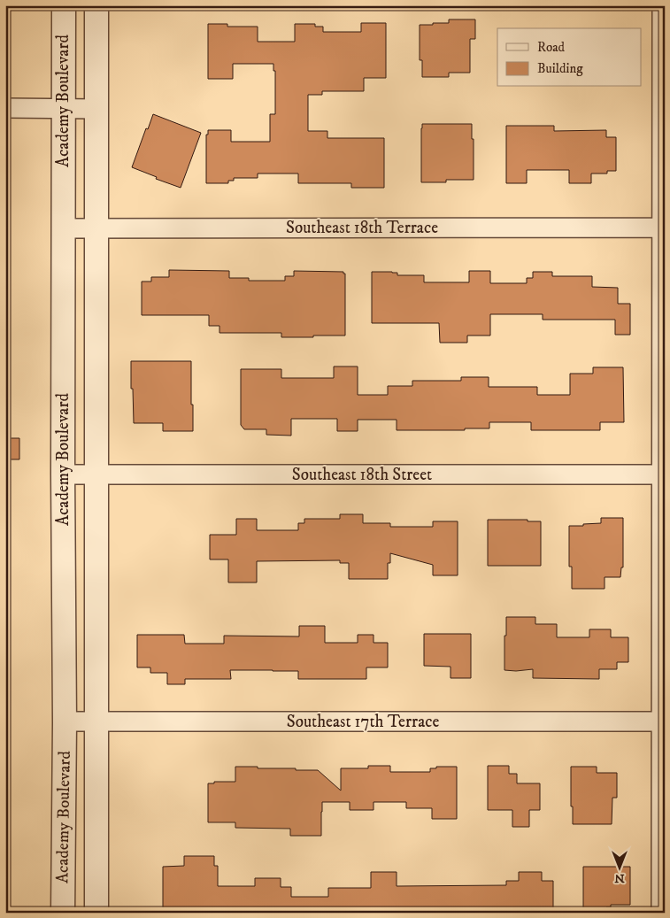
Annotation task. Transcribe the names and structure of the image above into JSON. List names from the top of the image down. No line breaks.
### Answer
{"streets":{"street":["Academy Boulevard","Southeast 18th Terrace","Southeast 18th Street","Southeast 17th Terrace"]},"crossings":[["Academy Boulevard","Southeast 18th Terrace"],["Academy Boulevard","Southeast 18th Street"],["Academy Boulevard","Southeast 17th Terrace"]],"legend":["Road","Building"],"north":"bottom"}
